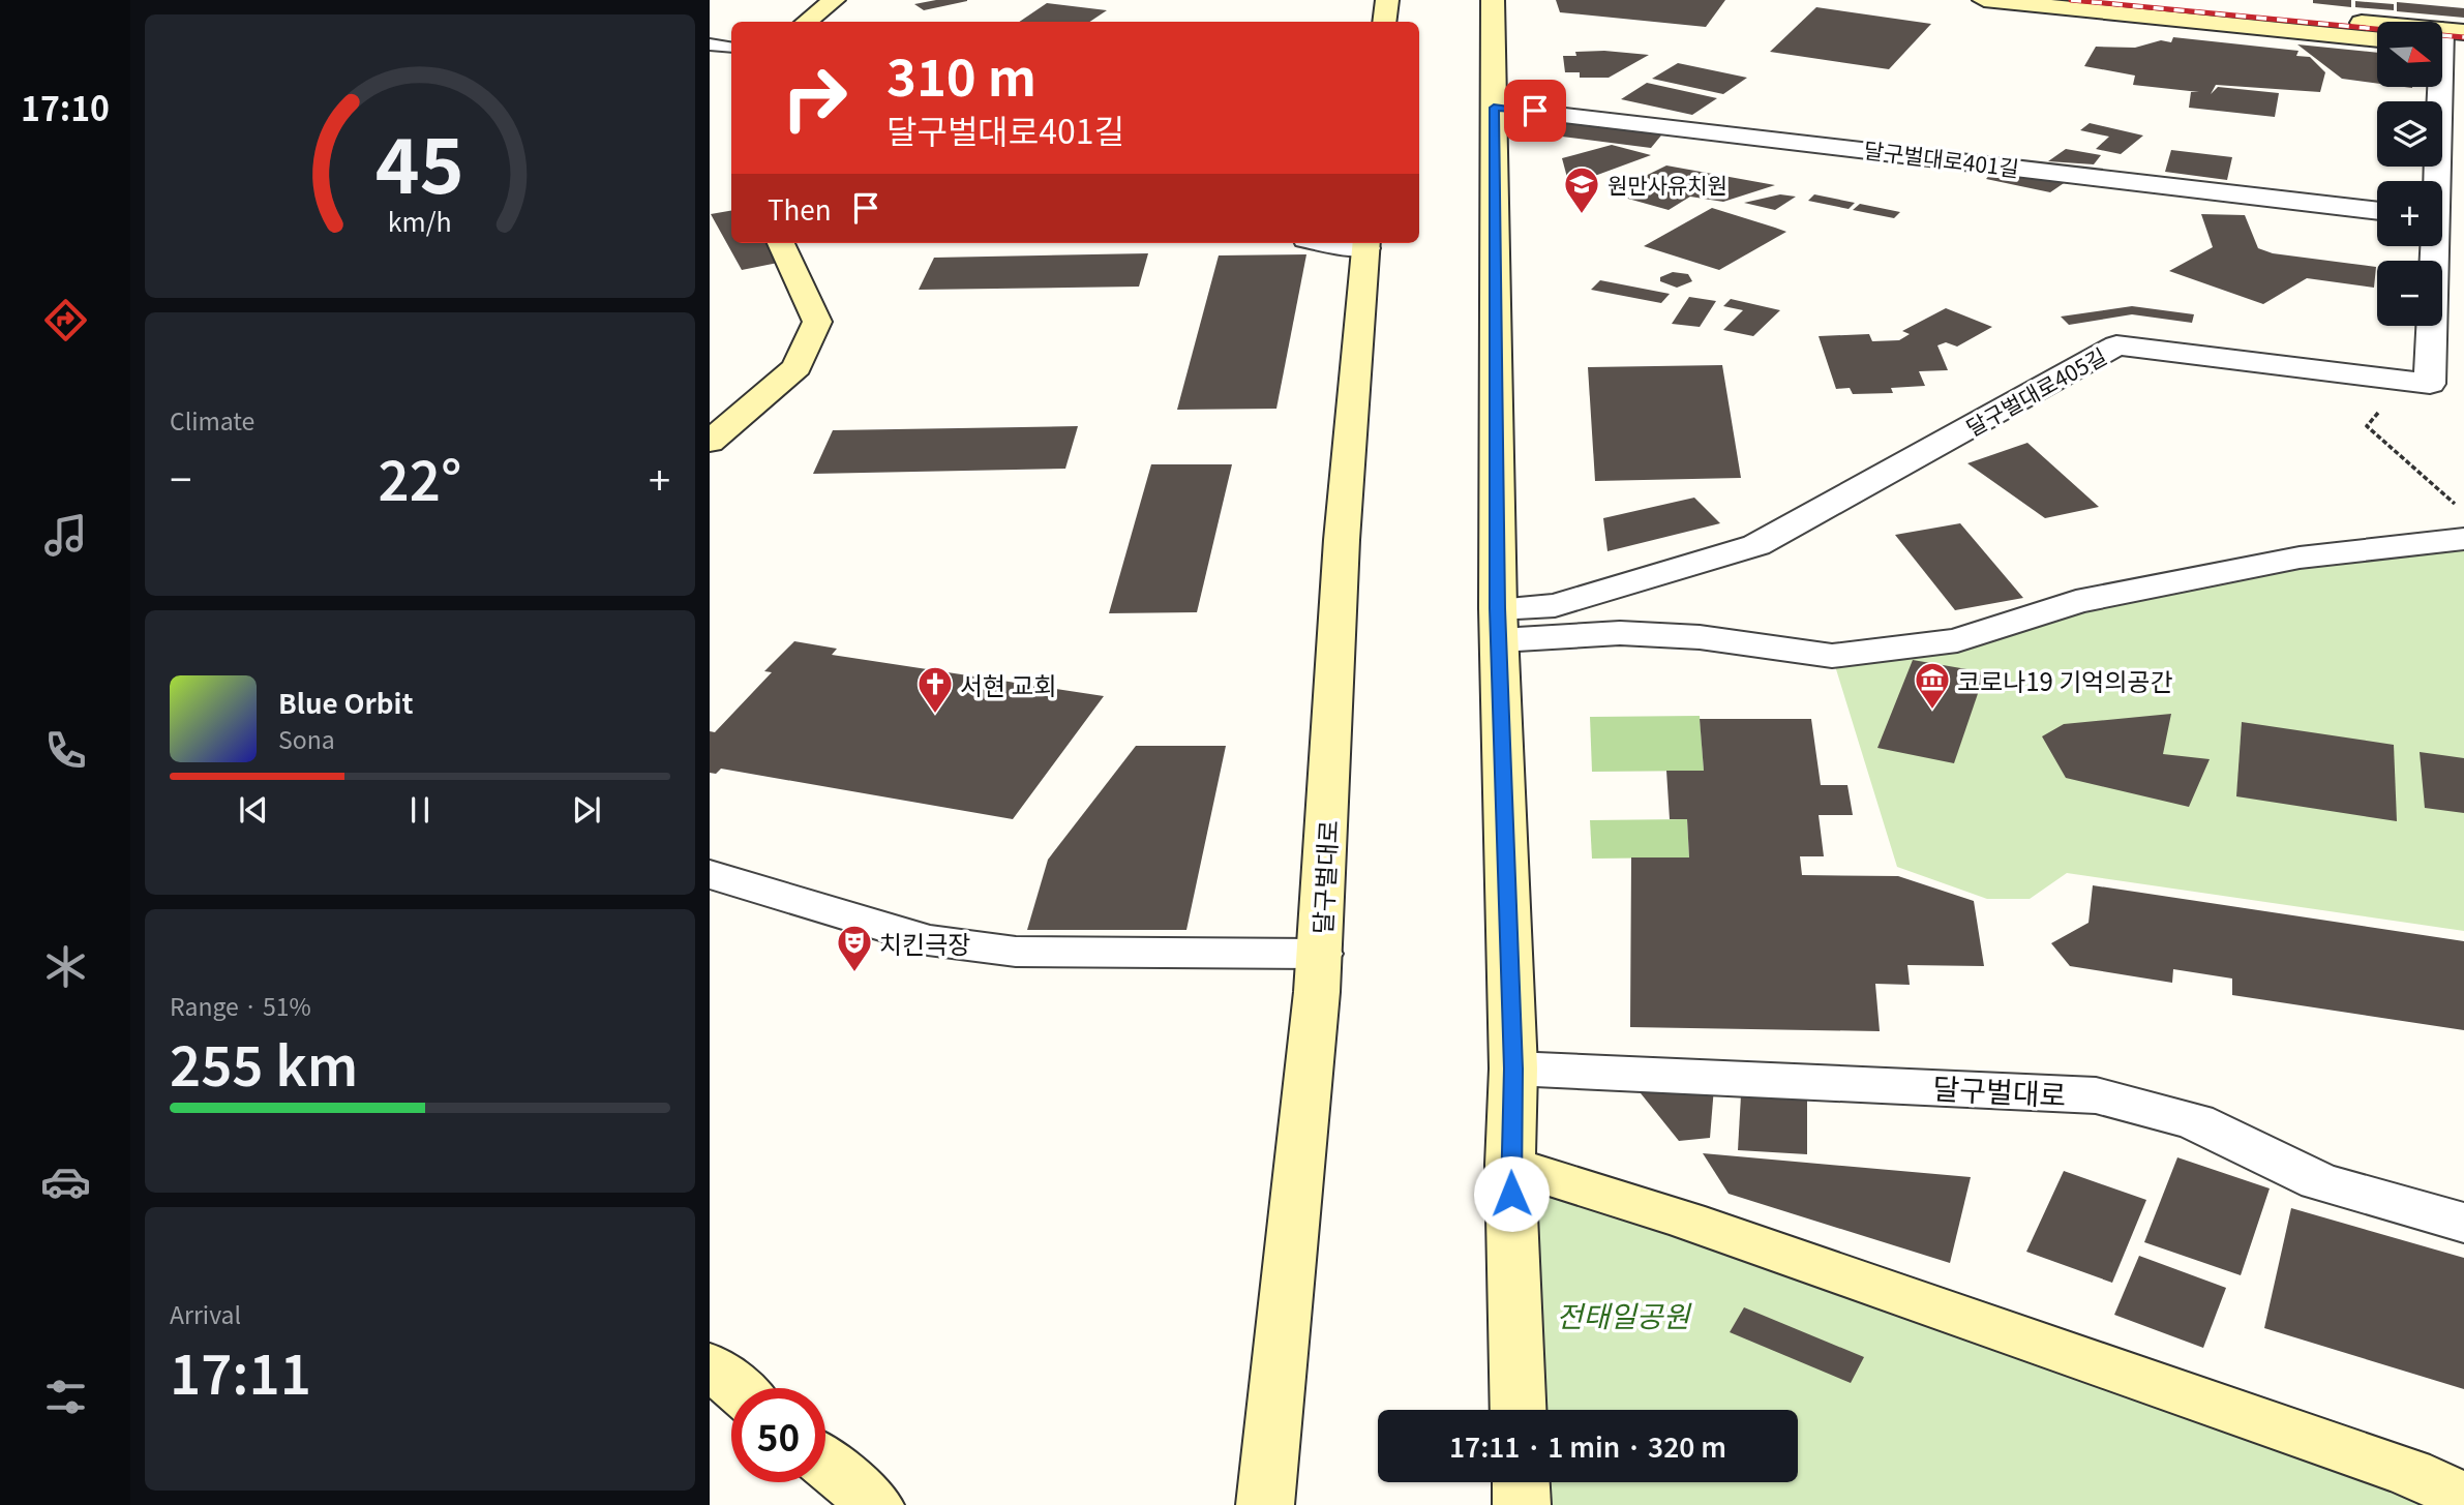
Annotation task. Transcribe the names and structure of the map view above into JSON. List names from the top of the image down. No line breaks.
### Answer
{"streets":{"main road":["달구벌대로"],"street":["달구벌대로401길","달구벌대로405길"]},"parks":["전태일공원"],"places":{"school or university":["원만사유치원"],"museum":["코로나19 기억의공간"],"church":["서현 교회"],"theatre":["치킨극장"]},"north":"right","page":{"tabs":"17:10","map_buttons":["+","−"],"turn":["310 m","달구벌대로401길"],"then":"Then","tile":["Climate",["Range · 51%","255 km"],["Arrival","17:11"]],"heat":["−","22°","+"],"song":["Blue Orbit","Sona"],"limit":"50","trip":"17:11 · 1 min · 320 m","gauge":["45","km/h"]}}
